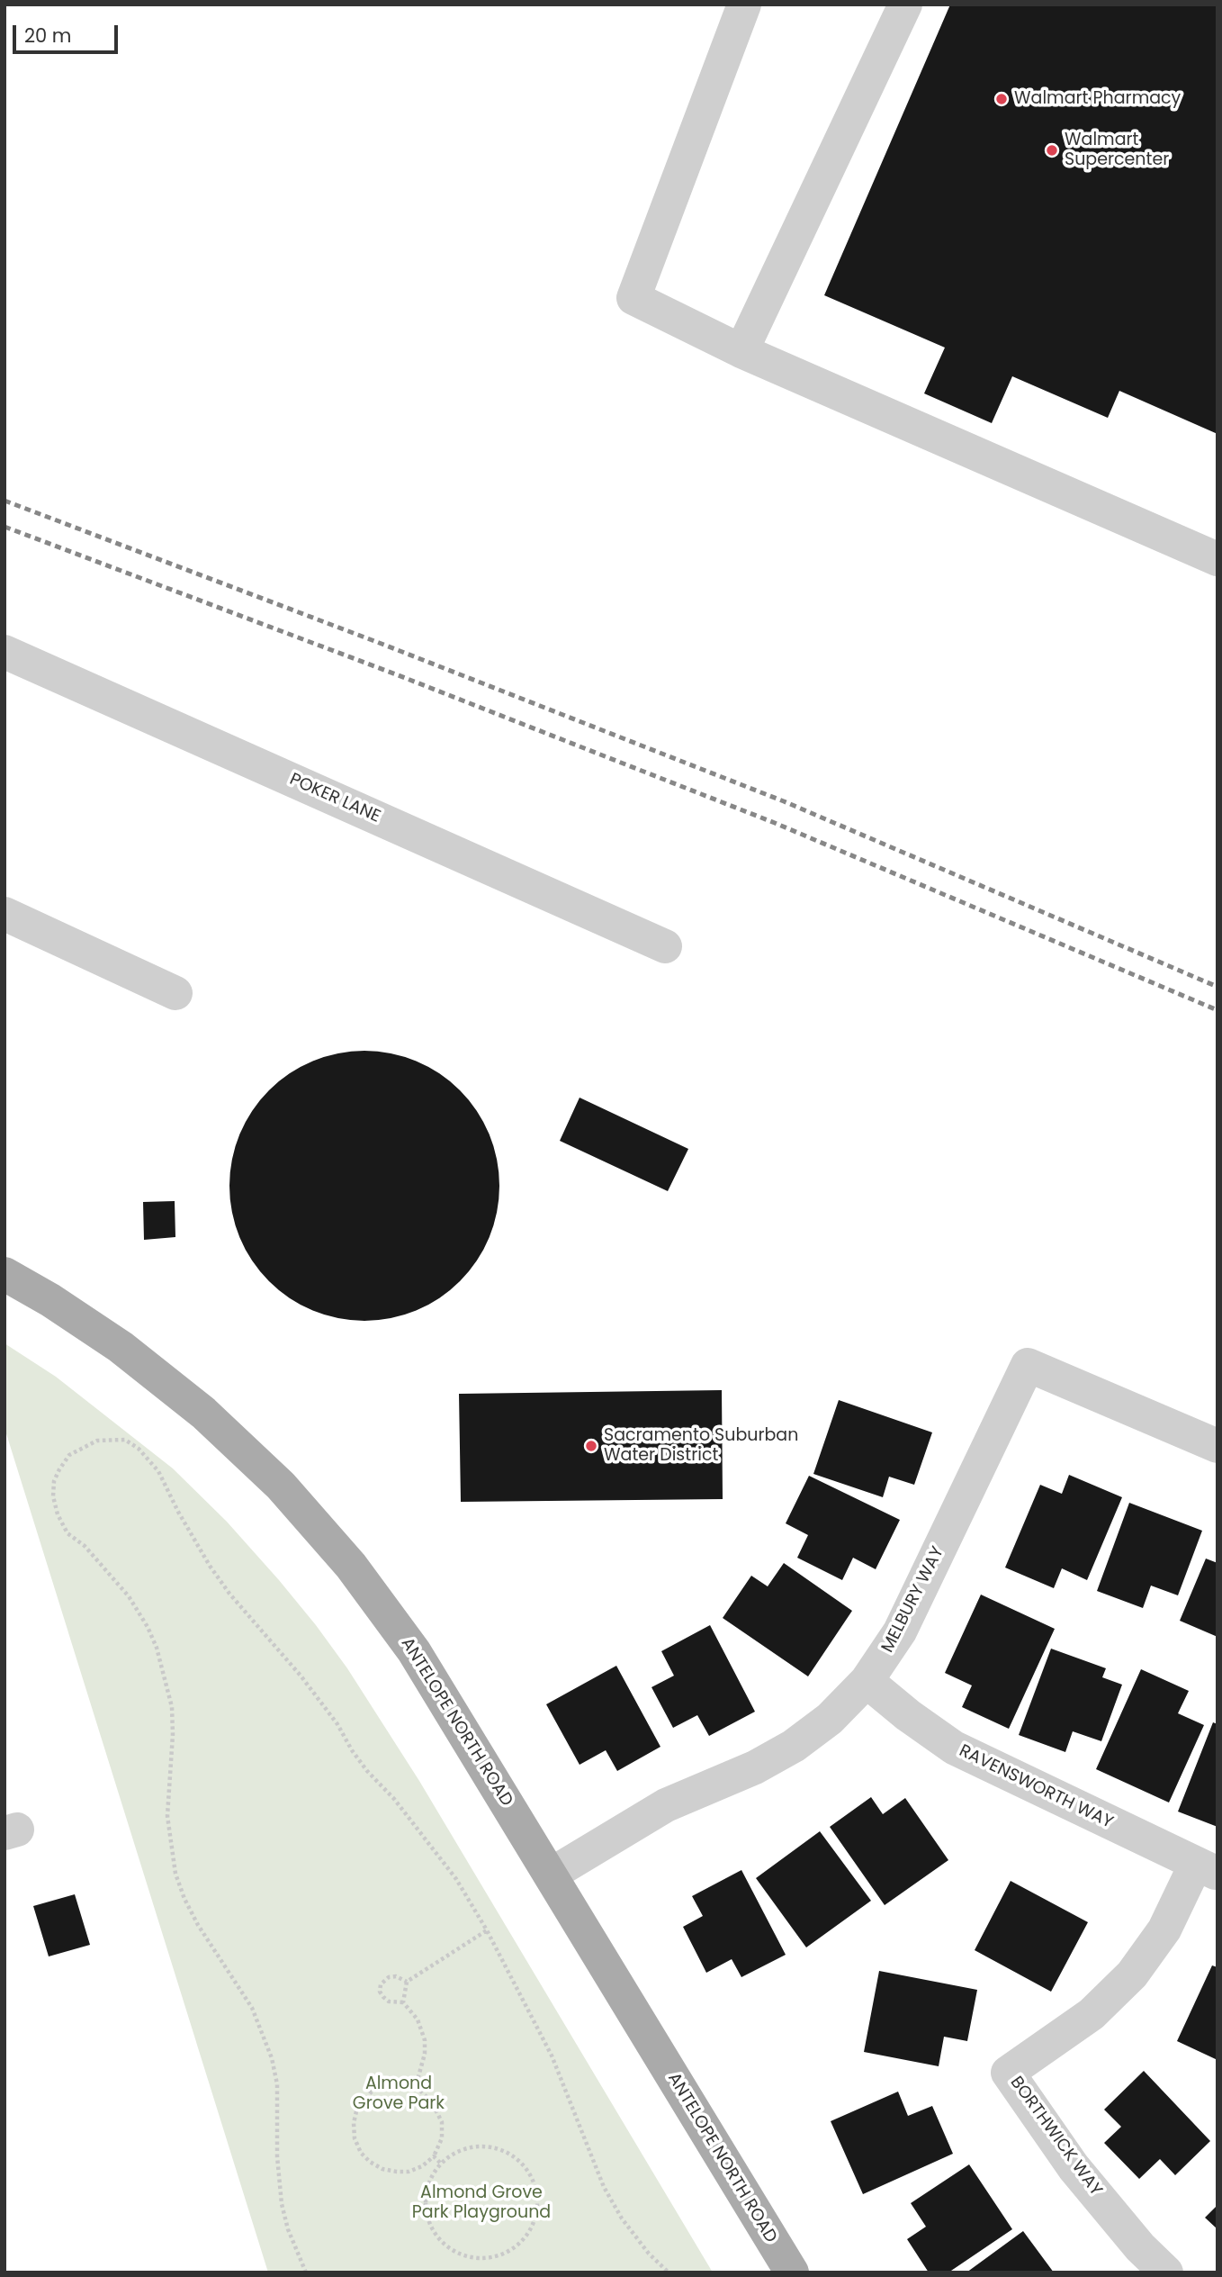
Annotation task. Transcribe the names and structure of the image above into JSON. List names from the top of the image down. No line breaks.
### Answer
{"streets":{"main road":["ANTELOPE NORTH ROAD"],"street":["POKER LANE","MELBURY WAY","RAVENSWORTH WAY","BORTHWICK WAY"]},"crossings":[["MELBURY WAY","ANTELOPE NORTH ROAD"],["MELBURY WAY","RAVENSWORTH WAY"],["RAVENSWORTH WAY","BORTHWICK WAY"]],"parks":["Almond Grove Park","Almond Grove Park Playground"],"places":["Walmart Pharmacy","Walmart Supercenter","Sacramento Suburban Water District"],"scale_bar":"20 m"}
